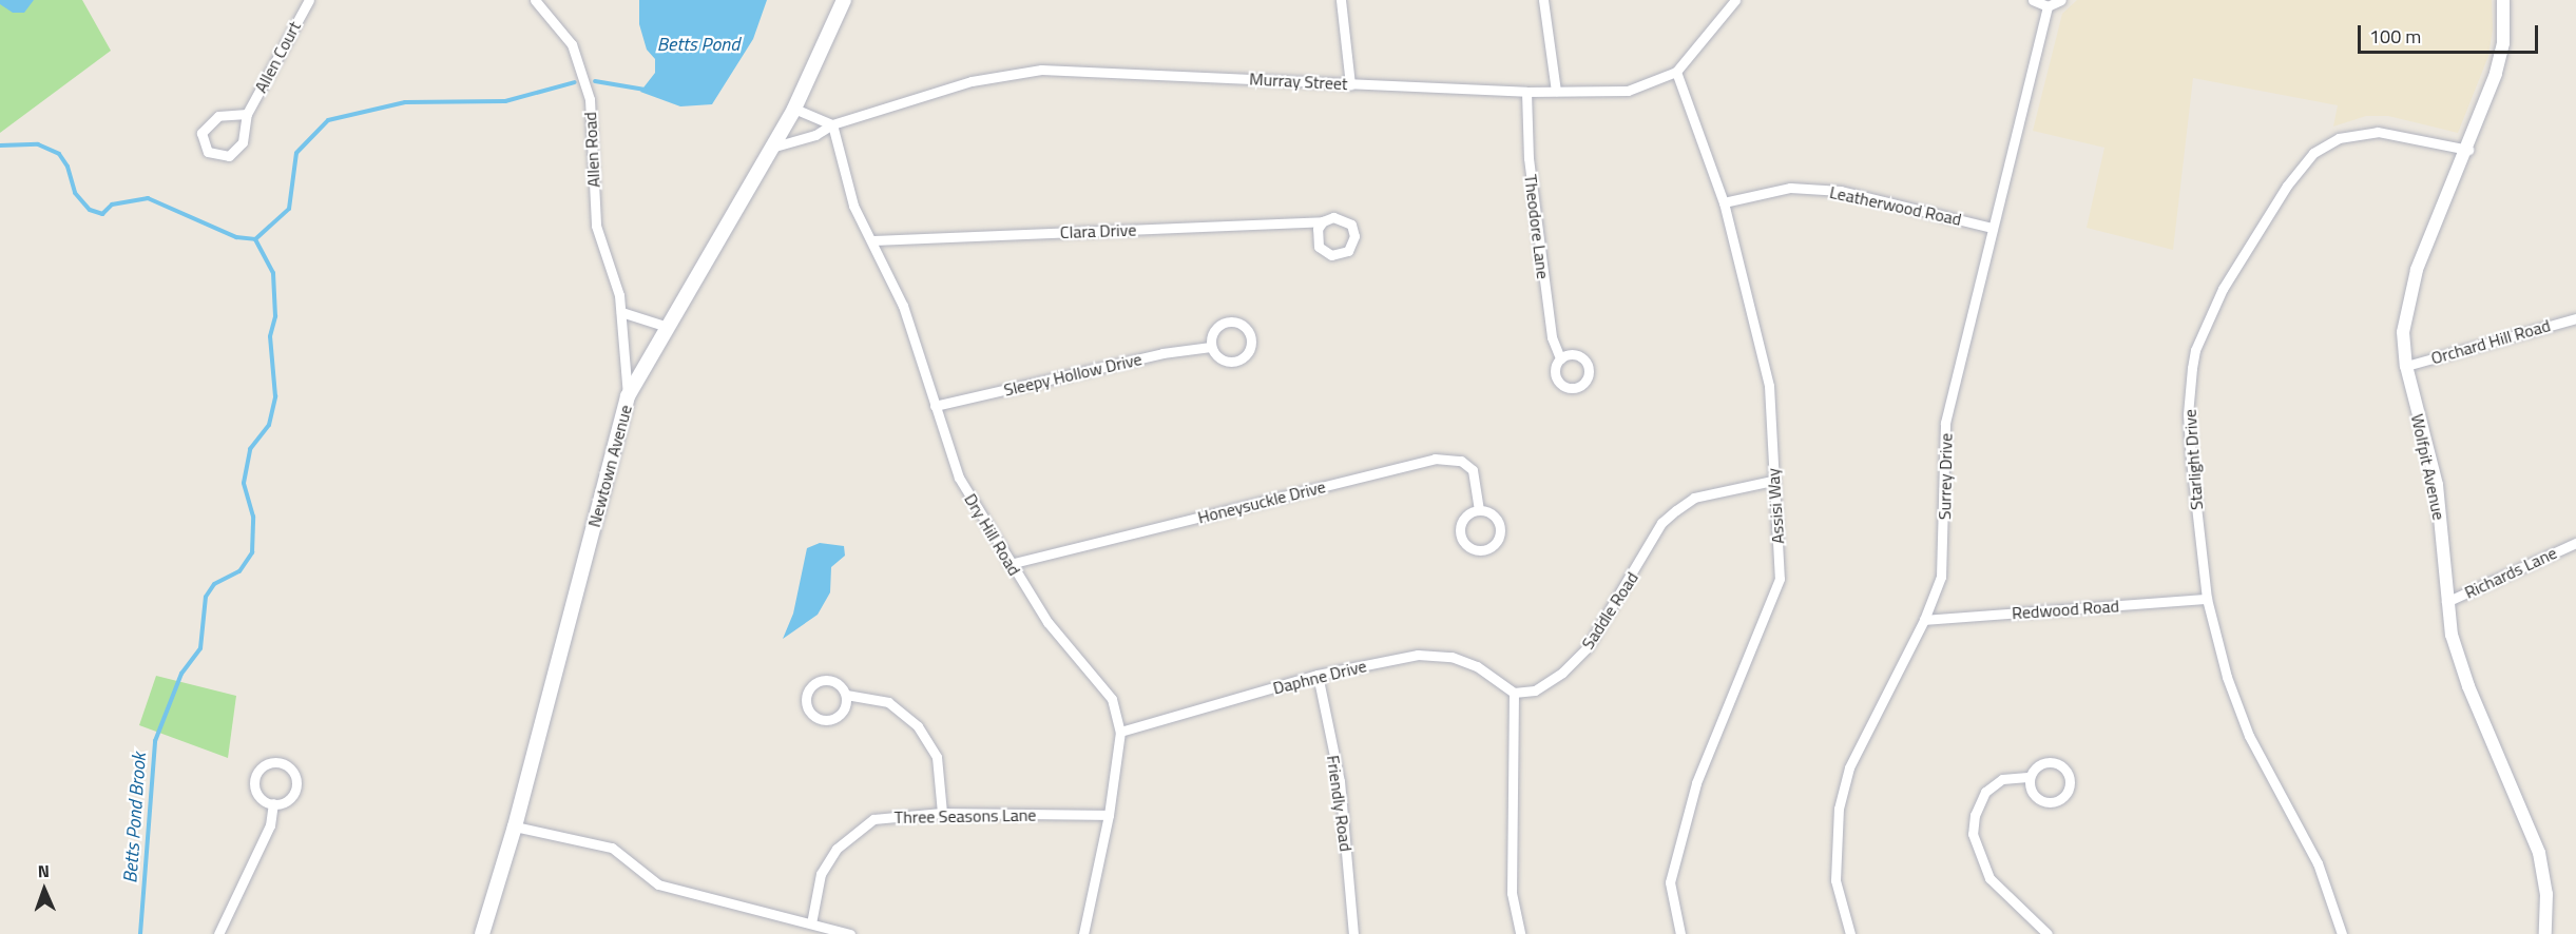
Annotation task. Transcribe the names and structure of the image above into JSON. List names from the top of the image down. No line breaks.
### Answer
{"streets":{"main road":["Newtown Avenue"],"street":["Allen Court","Murray Street","Allen Road","Leatherwood Road","Theodore Lane","Clara Drive","Orchard Hill Road","Sleepy Hollow Drive","Starlight Drive","Wolfpit Avenue","Surrey Drive","Honeysuckle Drive","Assisi Way","Dry Hill Road","Richards Lane","Redwood Road","Saddle Road","Daphne Drive","Friendly Road","Three Seasons Lane"]},"crossings":[["Murray Street","Theodore Lane"],["Murray Street","Newtown Avenue"],["Murray Street","Assisi Way"],["Murray Street","Dry Hill Road"],["Allen Road","Newtown Avenue"],["Leatherwood Road","Surrey Drive"],["Leatherwood Road","Assisi Way"],["Clara Drive","Dry Hill Road"],["Orchard Hill Road","Wolfpit Avenue"],["Sleepy Hollow Drive","Dry Hill Road"],["Starlight Drive","Wolfpit Avenue"],["Starlight Drive","Redwood Road"],["Wolfpit Avenue","Richards Lane"],["Surrey Drive","Redwood Road"],["Honeysuckle Drive","Dry Hill Road"],["Assisi Way","Saddle Road"],["Dry Hill Road","Daphne Drive"],["Dry Hill Road","Three Seasons Lane"],["Saddle Road","Daphne Drive"],["Daphne Drive","Friendly Road"]],"water":["Betts Pond","Betts Pond Brook"],"scale_bar":"100 m","north":"top"}
